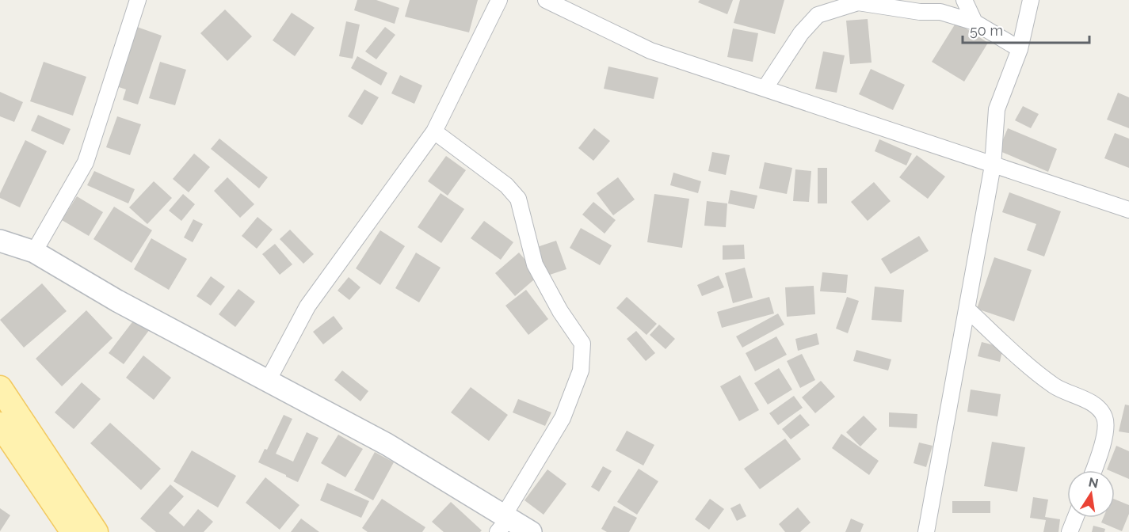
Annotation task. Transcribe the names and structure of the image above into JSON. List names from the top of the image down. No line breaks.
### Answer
{"scale_bar":"50 m","north":"top"}
